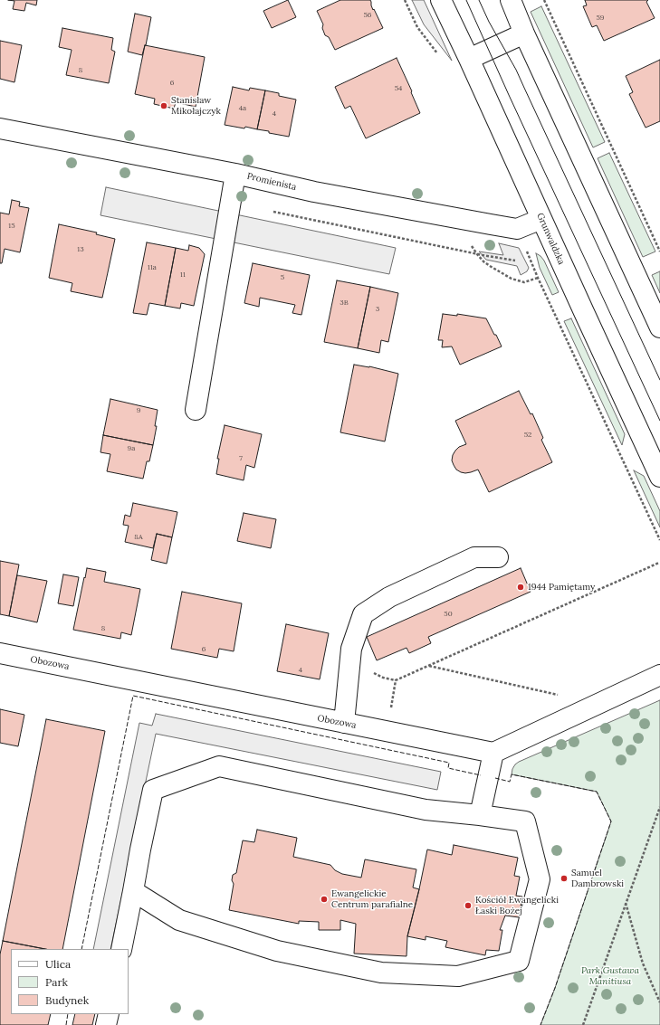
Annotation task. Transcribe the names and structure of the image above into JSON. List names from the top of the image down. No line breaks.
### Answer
{"streets":{"street":["Promienista","Grunwaldzka","Obozowa"]},"crossings":[["Promienista","Grunwaldzka"]],"parks":["Park Gustawa Manitiusa"],"places":["Stanisław Mikołajczyk","1944 Pamiętamy","Samuel Dambrowski","Ewangelickie Centrum parafialne","Kościół Ewangelicki Łaski Bożej"],"house_numbers":["56","59","8","6","54","4a","4","15","13","11a","11","5","3B","3","9","52","9a","7","8A","50","8","6","4"],"legend":["Ulica","Park","Budynek"]}
